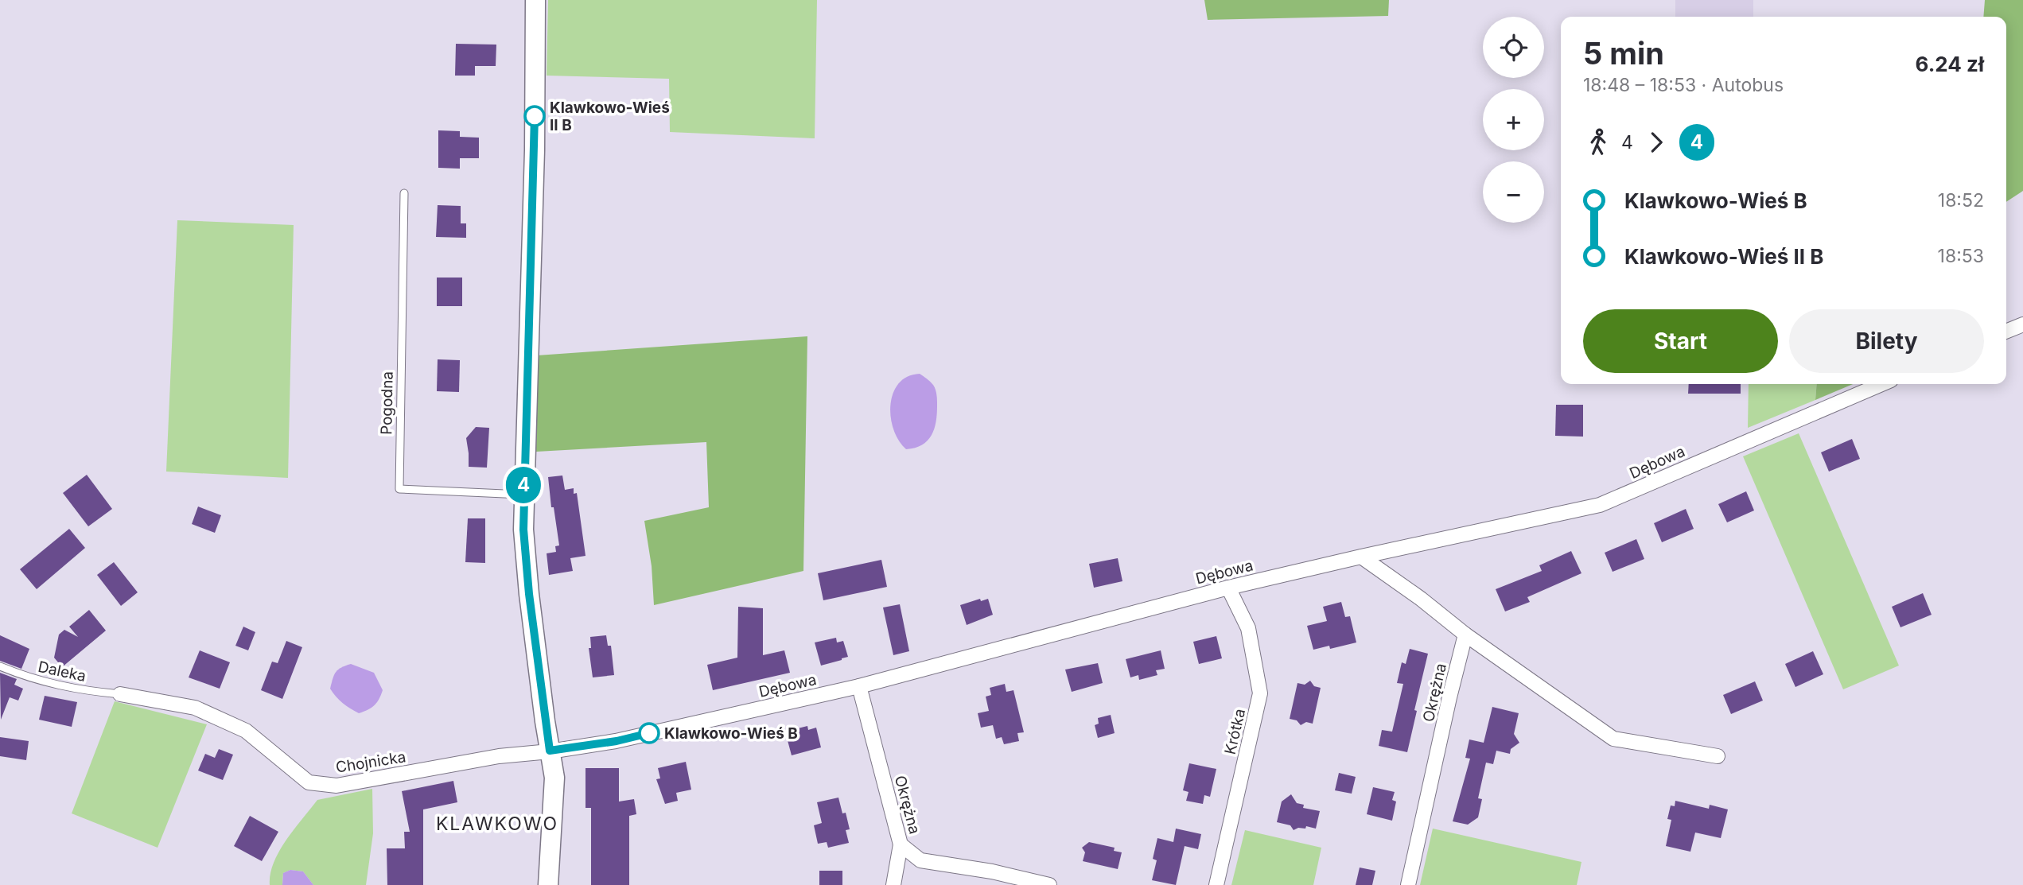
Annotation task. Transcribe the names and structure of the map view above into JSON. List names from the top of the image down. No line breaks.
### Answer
{"streets":{"street":["Dębowa","Okrężna","Krótka","Chojnicka"],"lane":["Pogodna","Daleka"]},"crossings":[["Dębowa","Okrężna"],["Dębowa","Krótka"],["Dębowa","Chojnicka"],["Daleka","Chojnicka"]],"districts":["KLAWKOWO"],"places":["Klawkowo-Wieś II B","Klawkowo-Wieś B"],"lines":["bus line 4"],"page":{"on_map":"4","map_buttons":["+","−"],"heading":["5 min","18:48 – 18:53 · Autobus","6.24 zł"],"legs":["4","4"],"list":[{"name":"Klawkowo-Wieś B","value":"18:52"},{"name":"Klawkowo-Wieś II B","value":"18:53"}],"buttons":["Start","Bilety"]}}
